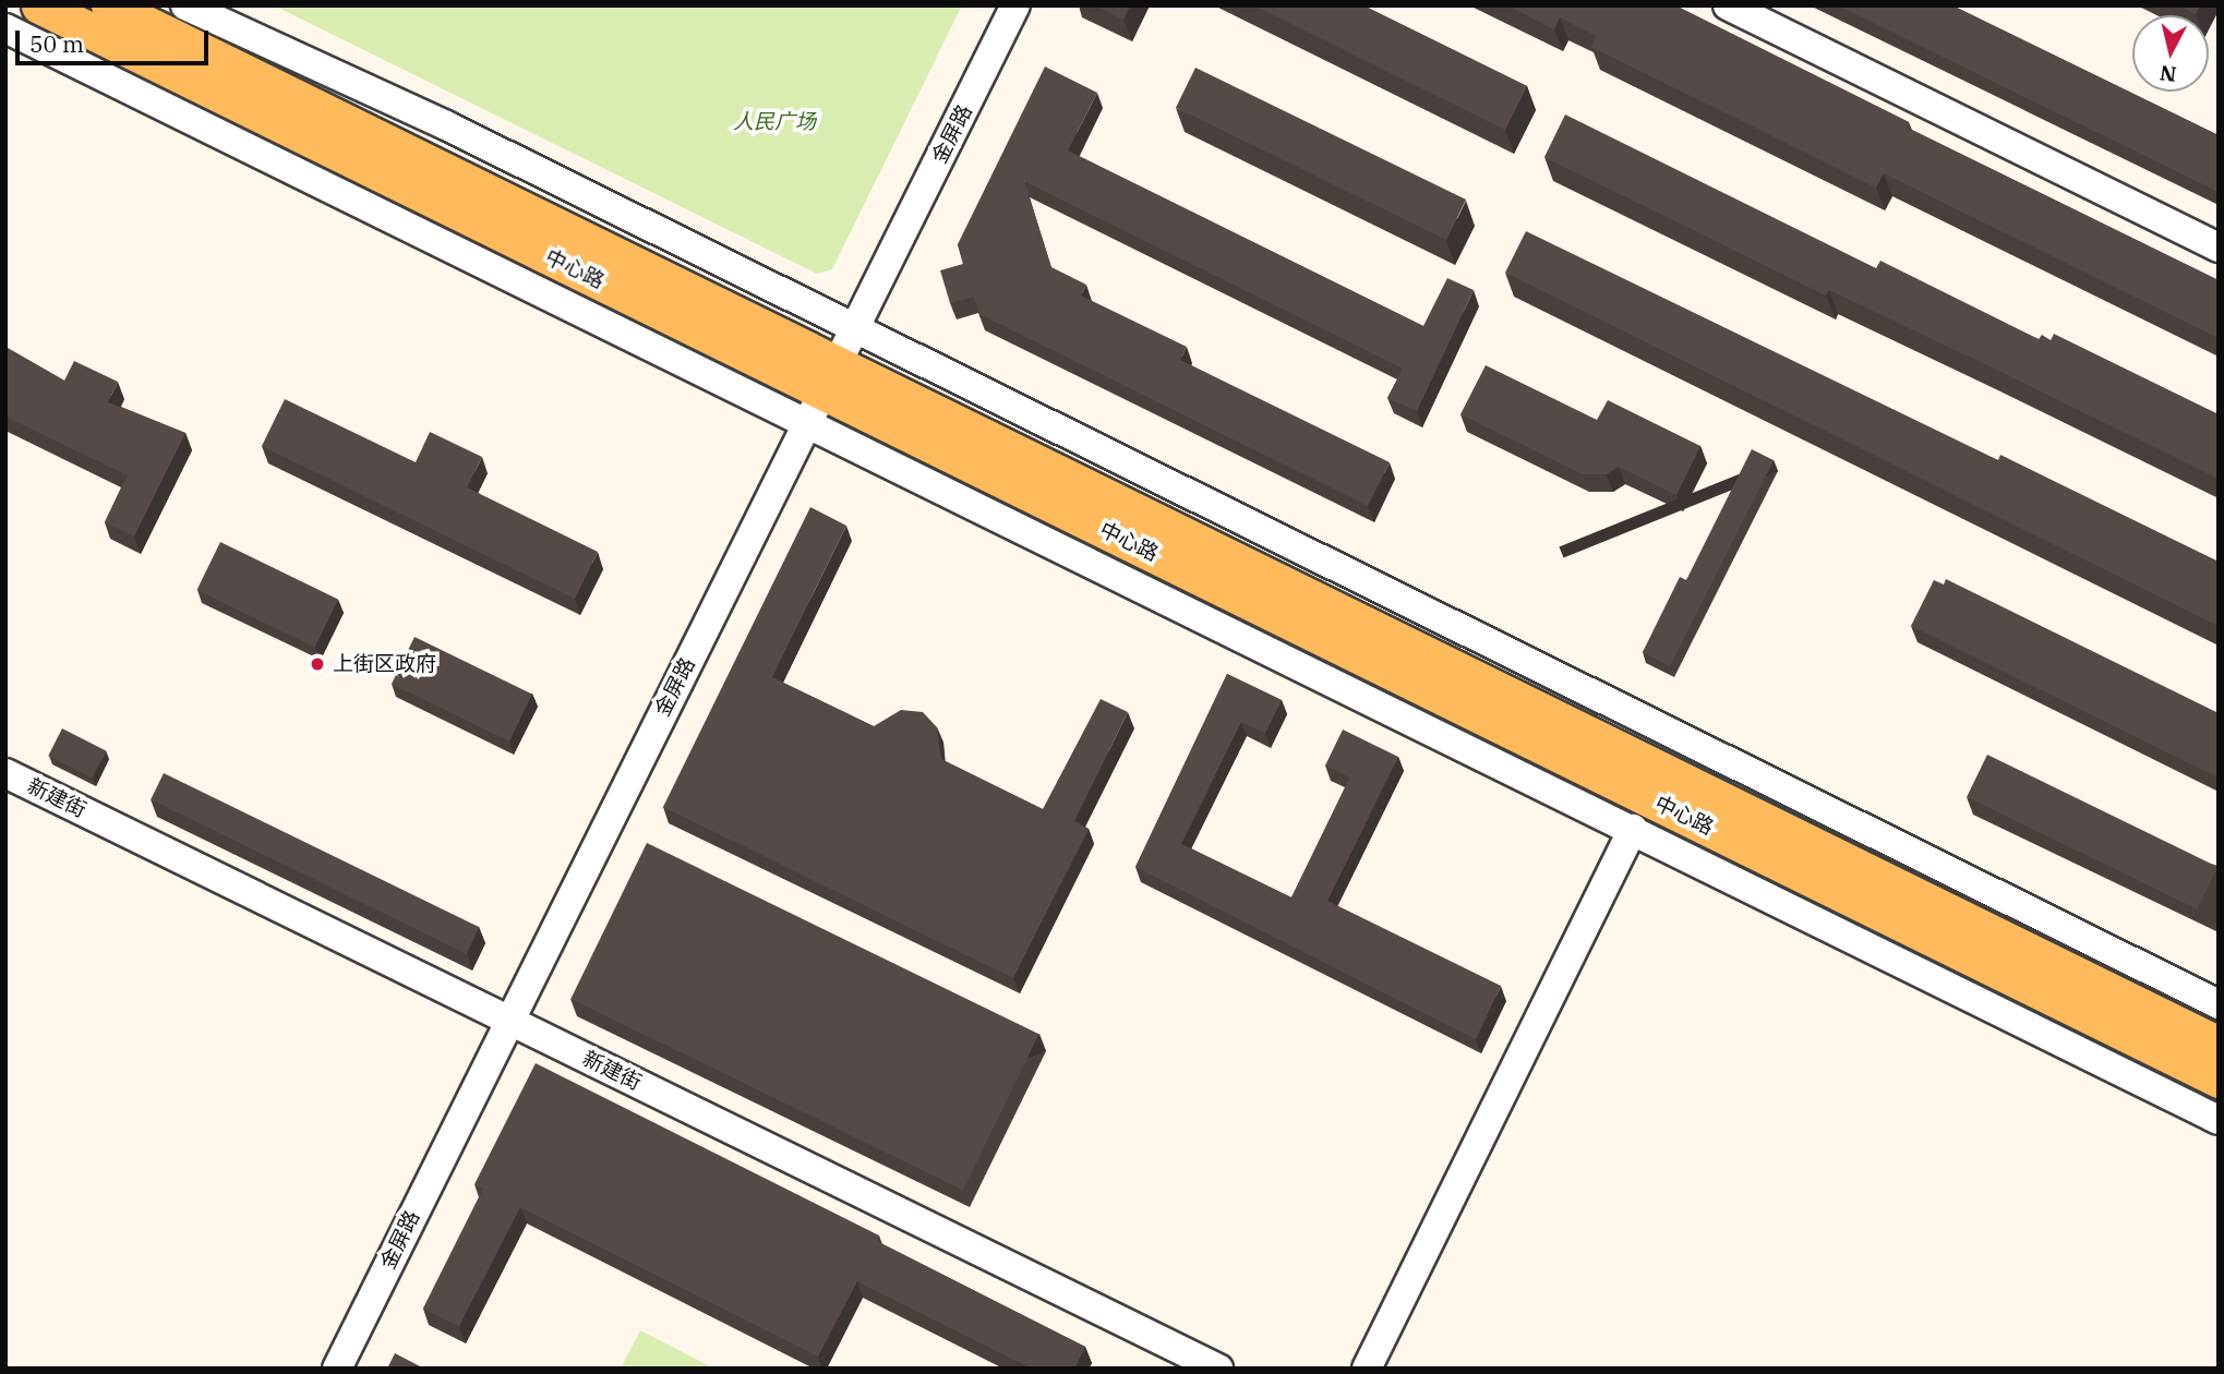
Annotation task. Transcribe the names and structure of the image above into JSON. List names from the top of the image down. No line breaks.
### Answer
{"streets":{"main road":["中心路"],"street":["金屏路","新建街"]},"crossings":[["金屏路","中心路"],["金屏路","新建街"]],"parks":["人民广场"],"places":["上街区政府"],"scale_bar":"50 m","north":"bottom"}
